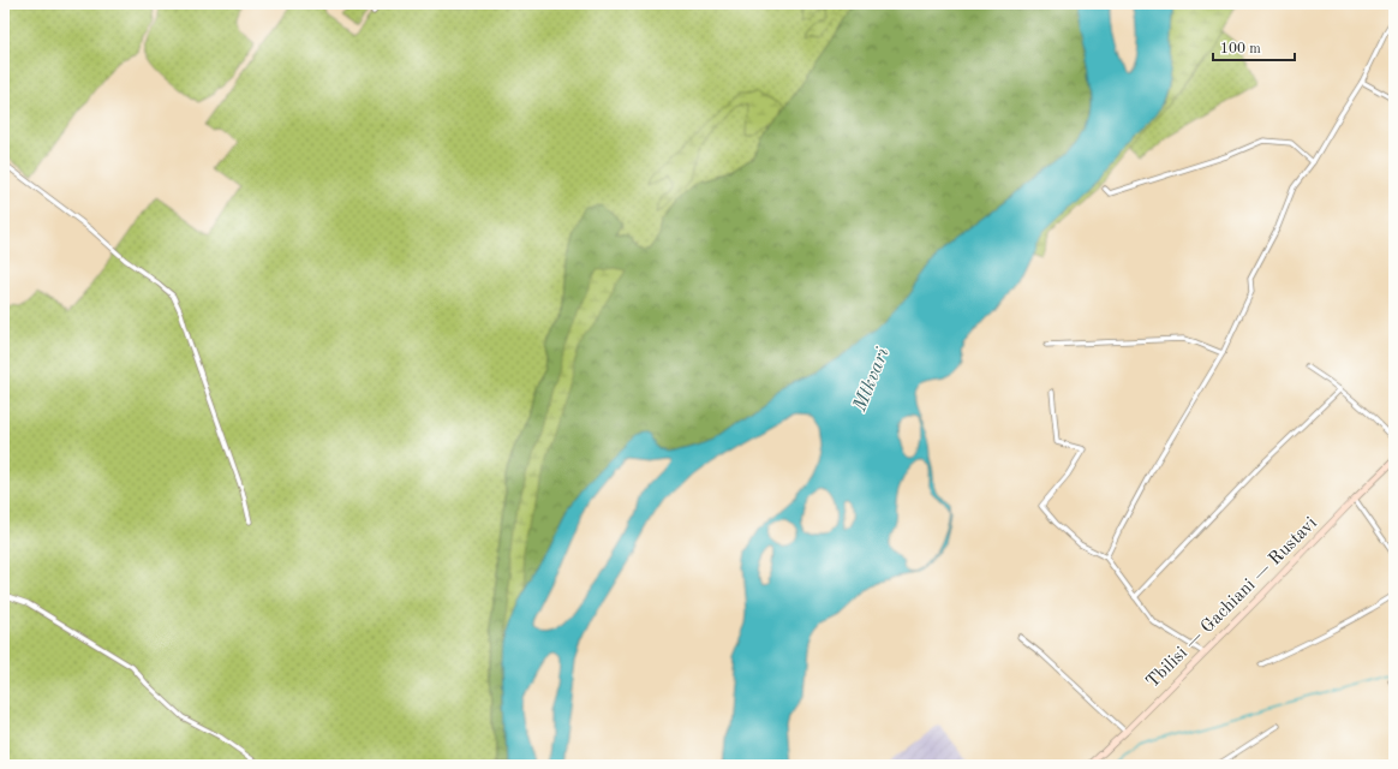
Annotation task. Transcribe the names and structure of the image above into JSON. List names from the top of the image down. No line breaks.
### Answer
{"streets":{"main road":["Tbilisi — Gachiani — Rustavi"]},"water":["Mtkvari"],"scale_bar":"100 m"}
